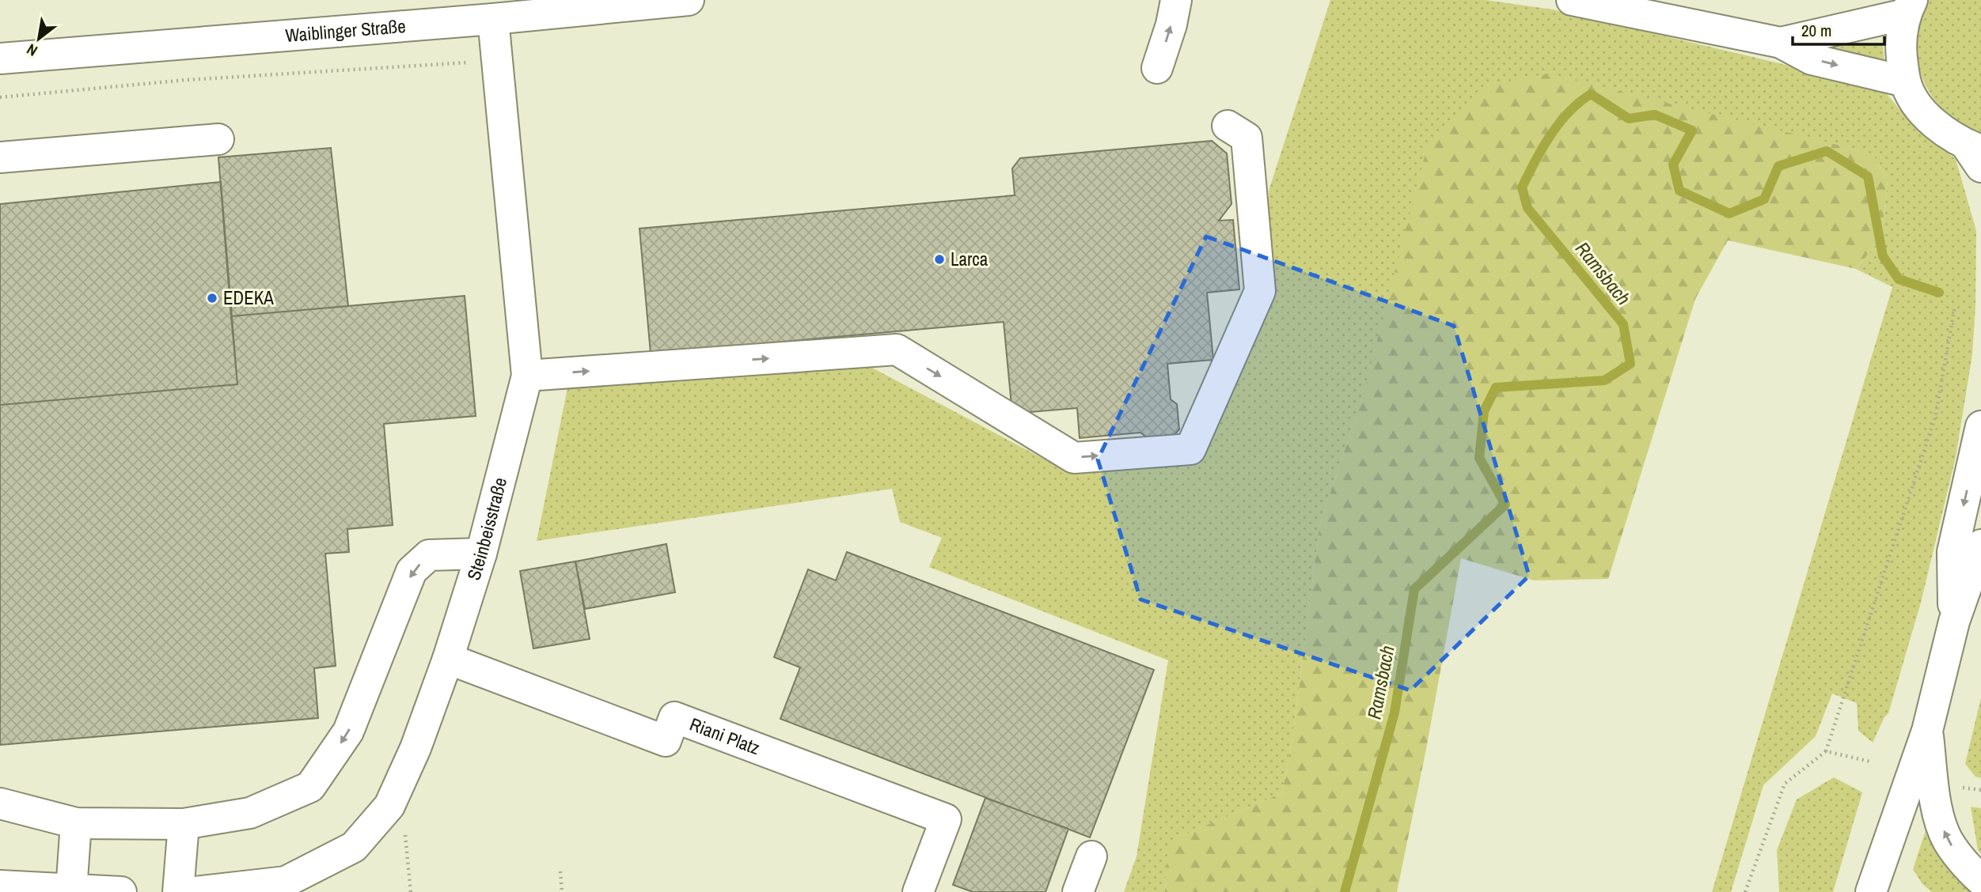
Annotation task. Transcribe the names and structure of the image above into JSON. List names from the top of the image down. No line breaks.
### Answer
{"streets":{"main road":["Waiblinger Straße","Steinbeisstraße","Riani Platz"]},"crossings":[["Waiblinger Straße","Steinbeisstraße"],["Steinbeisstraße","Riani Platz"]],"water":["Ramsbach"],"places":["Larca","EDEKA"],"scale_bar":"20 m","north":"bottom left"}
